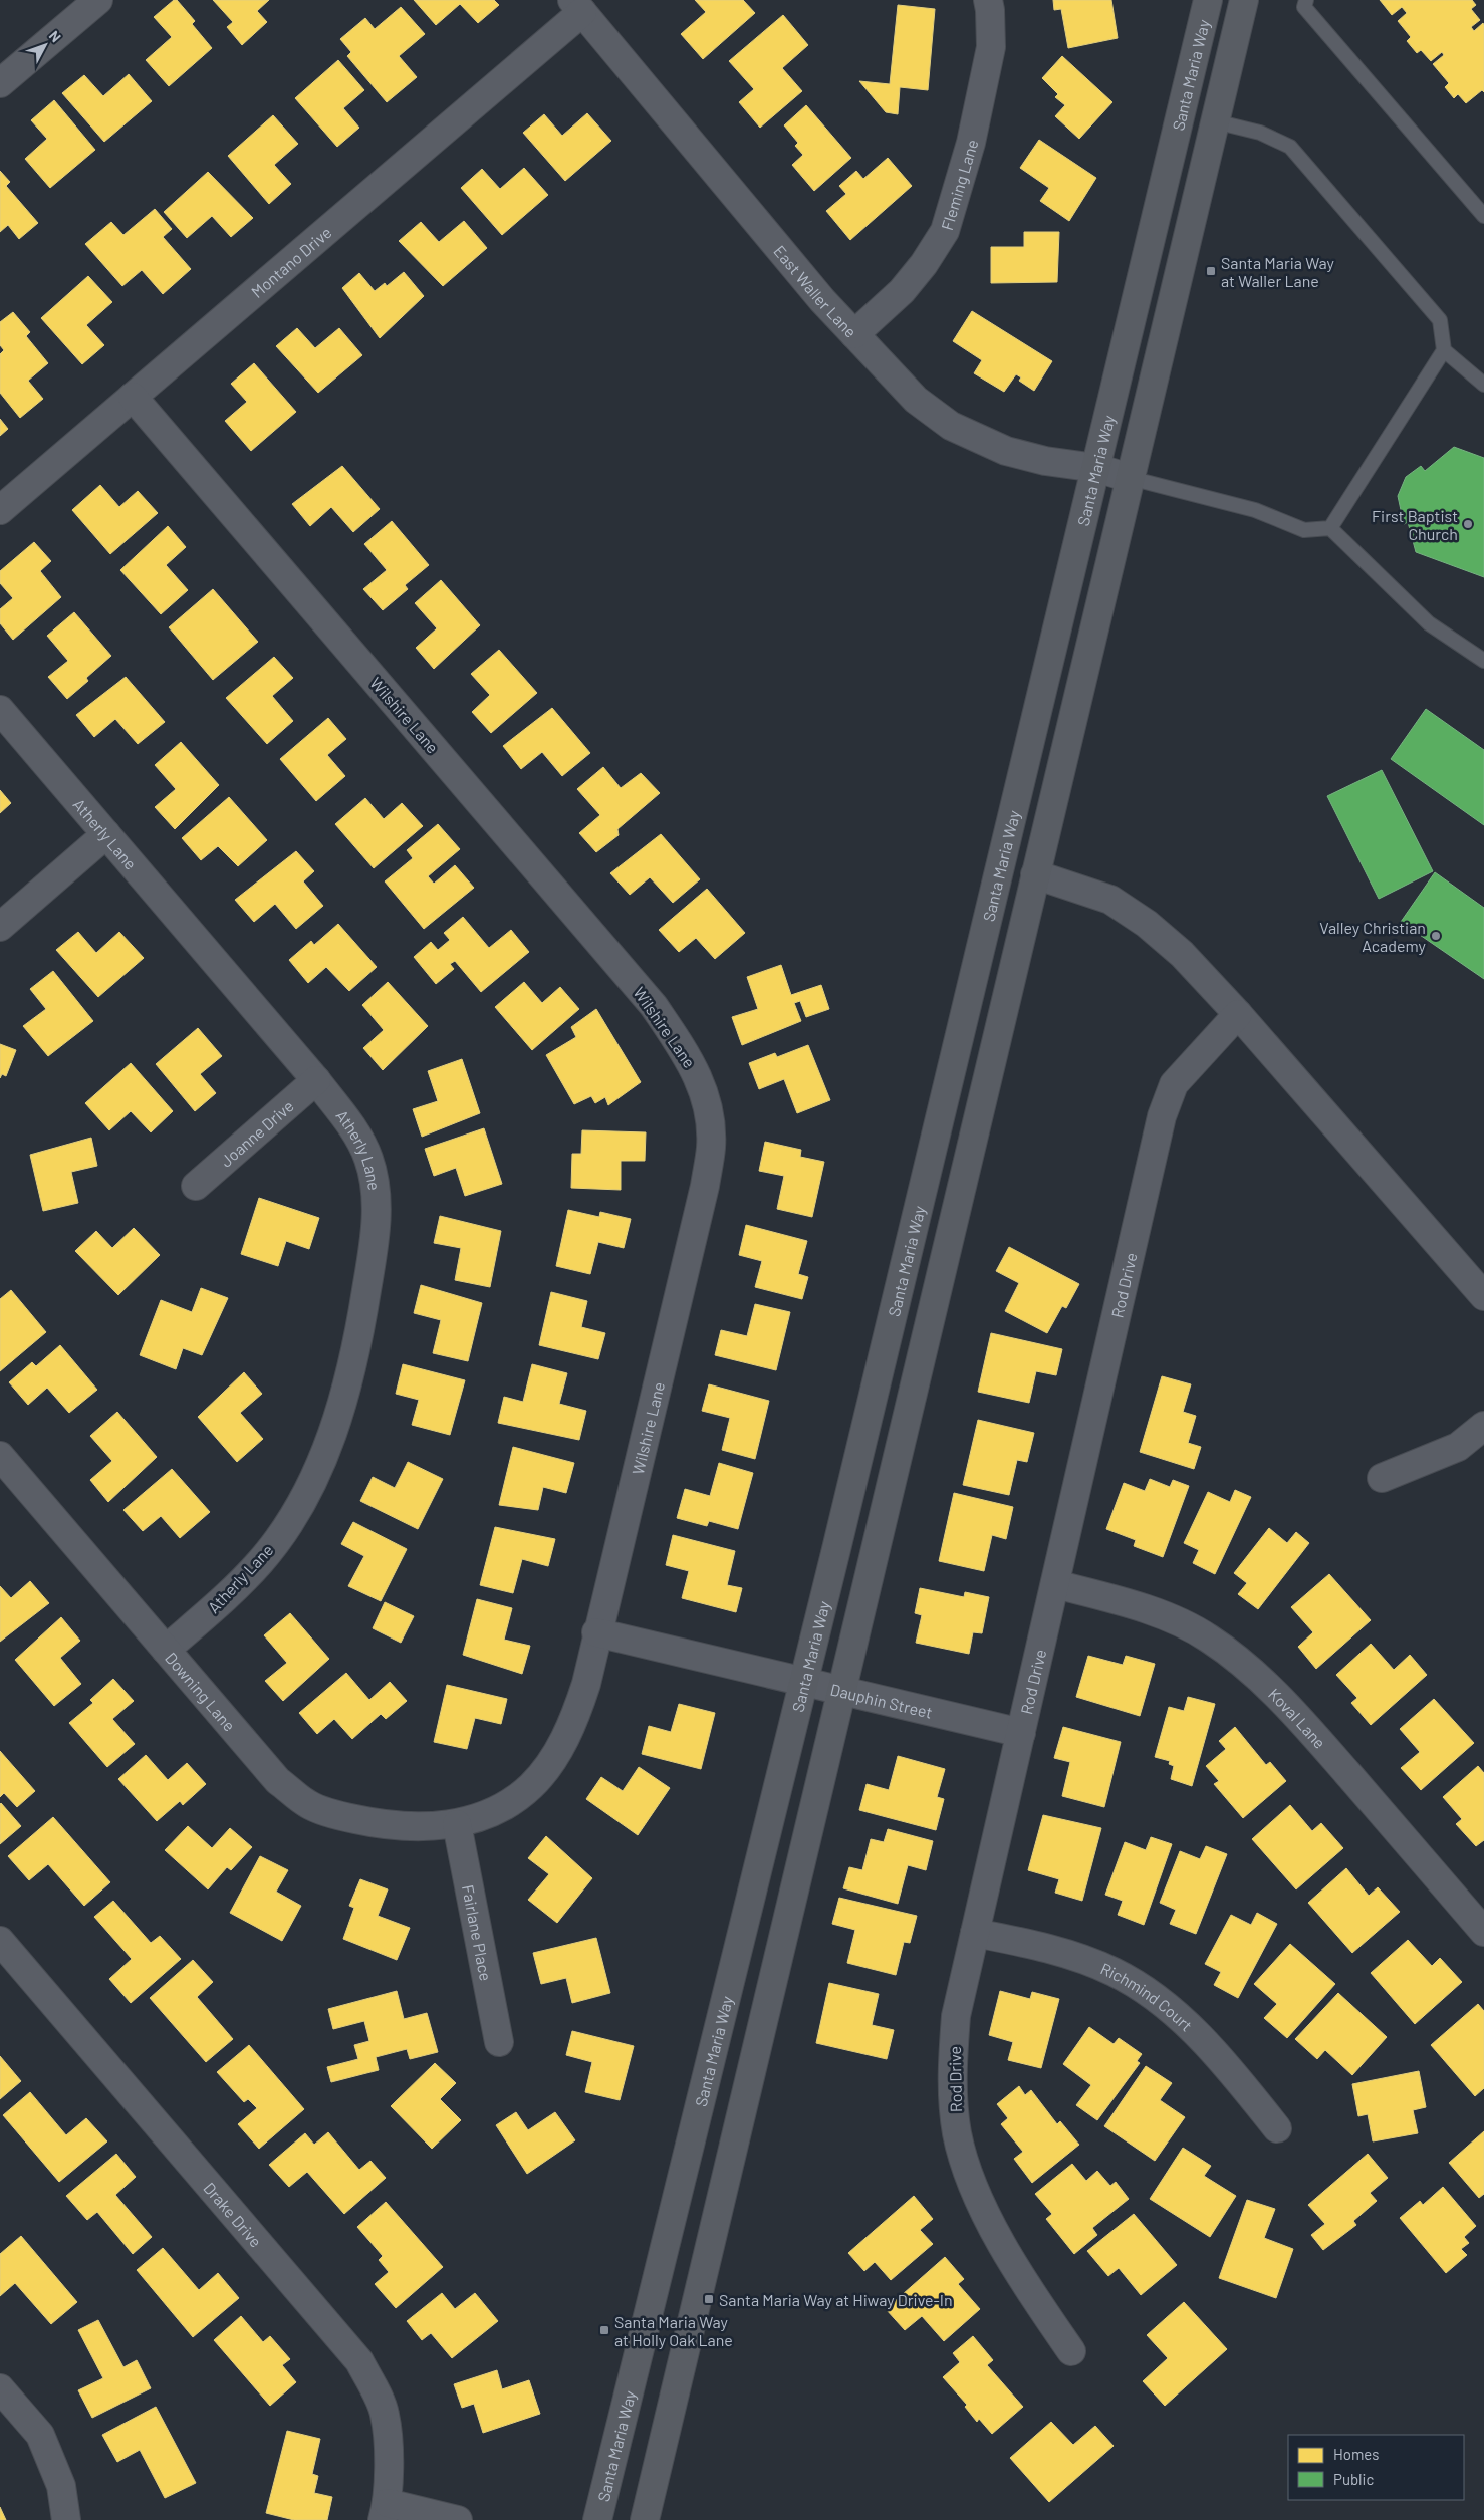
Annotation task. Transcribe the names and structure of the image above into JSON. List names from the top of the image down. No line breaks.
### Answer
{"streets":{"main road":["Santa Maria Way"],"street":["Fleming Lane","Montano Drive","East Waller Lane","Wilshire Lane","Atherly Lane","Joanne Drive","Rod Drive","Downing Lane","Dauphin Street","Koval Lane","Fairlane Place","Richmind Court","Drake Drive"]},"crossings":[["Santa Maria Way","East Waller Lane"],["Santa Maria Way","Dauphin Street"],["Fleming Lane","East Waller Lane"],["Montano Drive","East Waller Lane"],["Montano Drive","Wilshire Lane"],["Wilshire Lane","Downing Lane"],["Wilshire Lane","Dauphin Street"],["Wilshire Lane","Fairlane Place"],["Atherly Lane","Joanne Drive"],["Atherly Lane","Downing Lane"],["Rod Drive","Dauphin Street"],["Rod Drive","Koval Lane"],["Rod Drive","Richmind Court"],["Downing Lane","Fairlane Place"]],"places":{"transit":["Santa Maria Way at Waller Lane","Santa Maria Way at Hiway Drive-In","Santa Maria Way at Holly Oak Lane"],"other":["First Baptist Church","Valley Christian Academy"]},"legend":["Homes","Public"],"north":"top right"}
